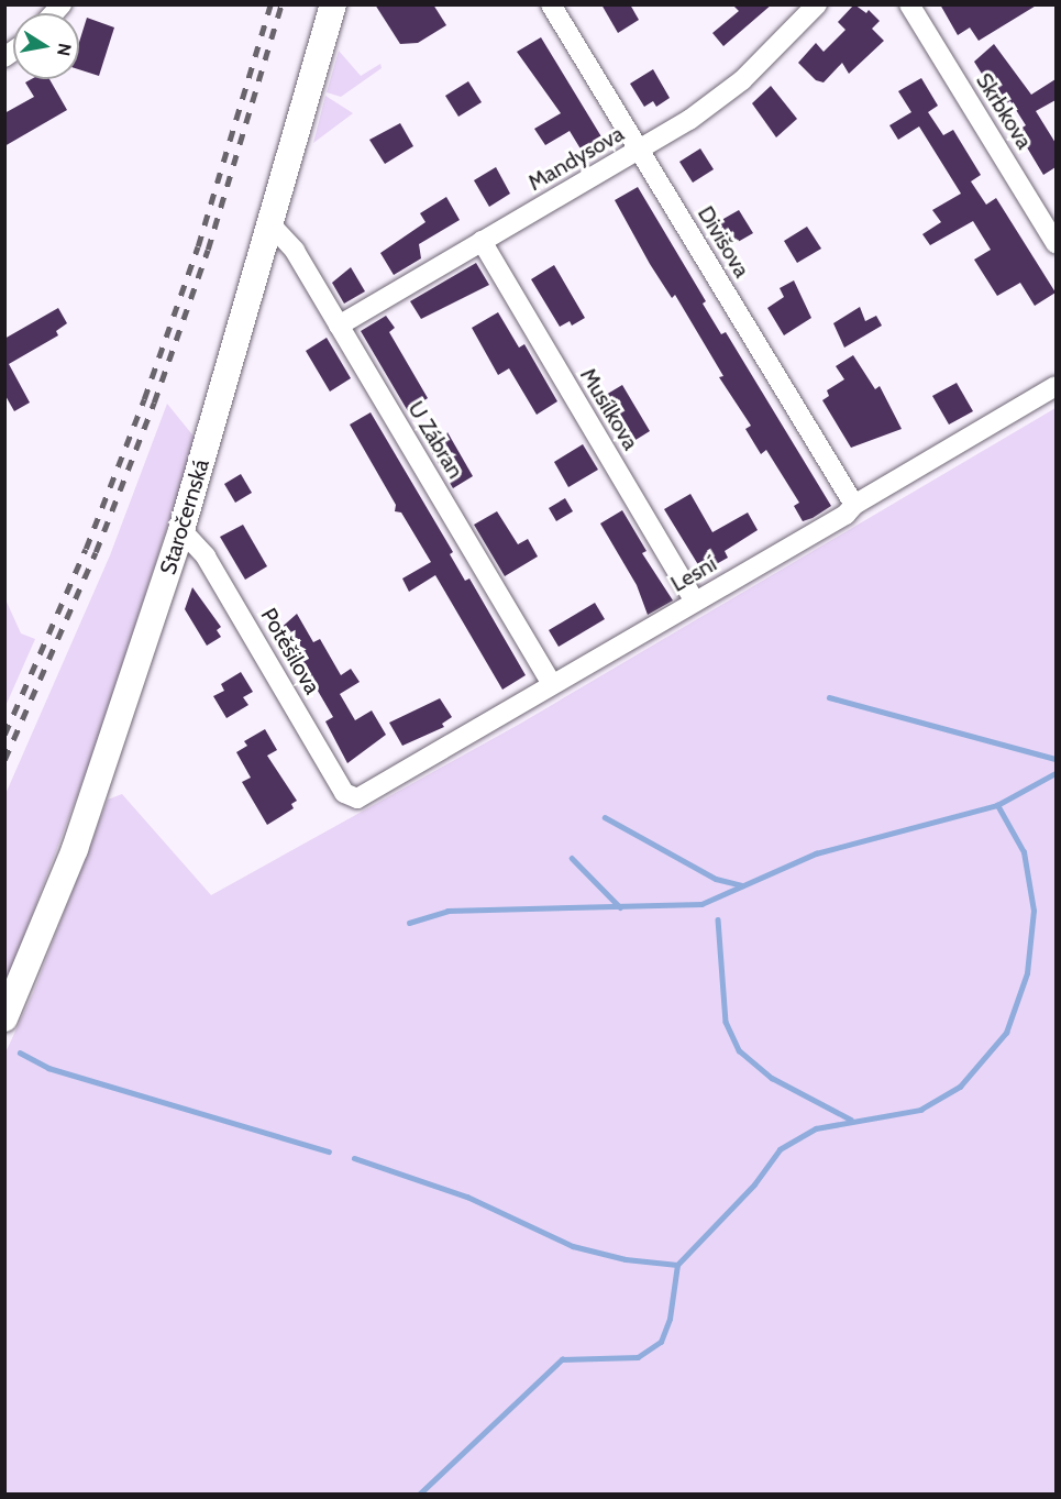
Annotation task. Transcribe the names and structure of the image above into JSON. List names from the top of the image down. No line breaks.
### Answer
{"streets":{"main road":["Staročernská"],"street":["Skrbkova","Mandysova","Divišova","Musílkova","U Zábran","Lesní","Potěšilova"]},"crossings":[["Mandysova","Divišova"],["Mandysova","Musílkova"],["Mandysova","U Zábran"],["Divišova","Lesní"],["Musílkova","Lesní"],["U Zábran","Staročernská"],["U Zábran","Lesní"],["Staročernská","Potěšilova"],["Lesní","Potěšilova"]],"north":"right"}
